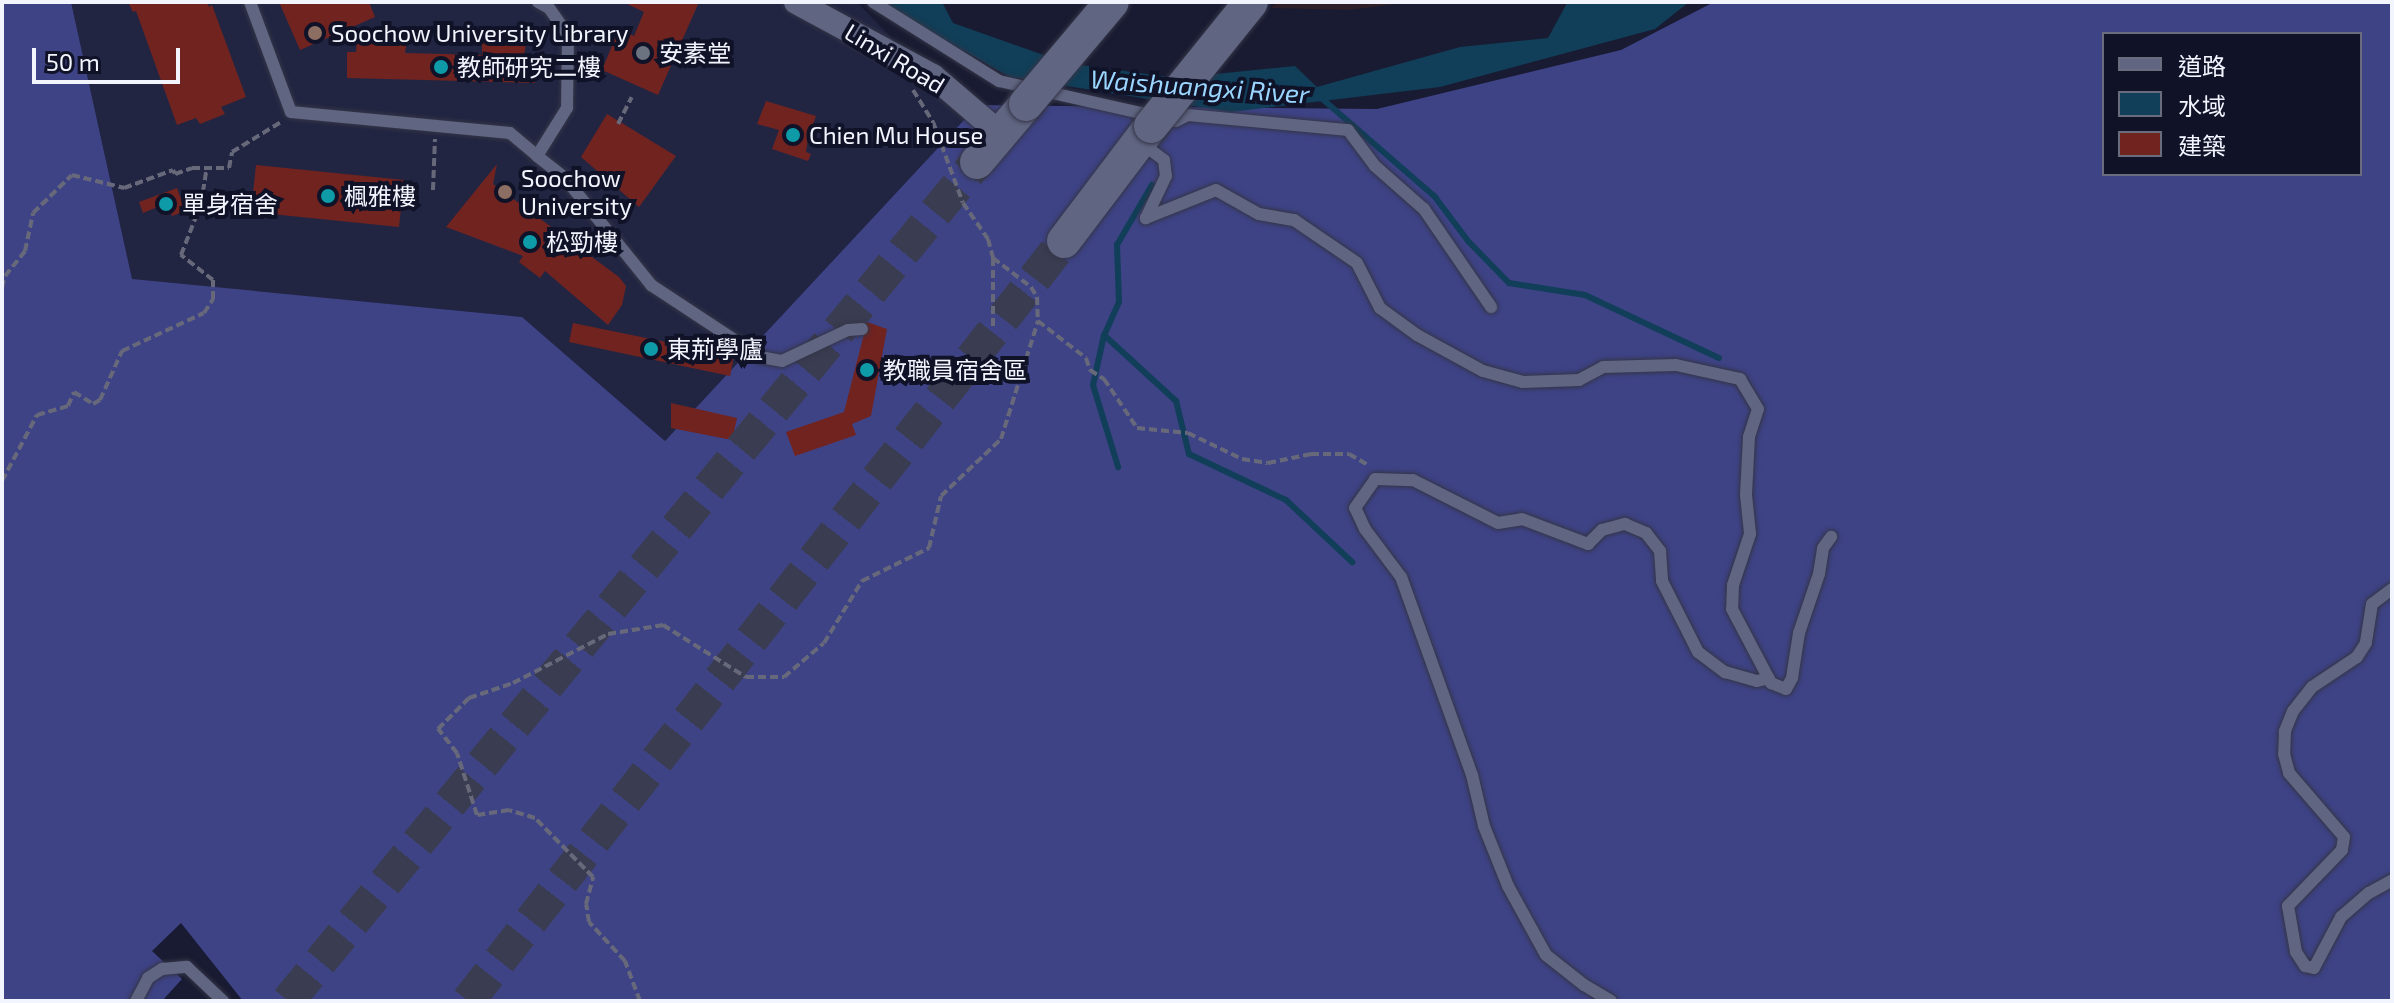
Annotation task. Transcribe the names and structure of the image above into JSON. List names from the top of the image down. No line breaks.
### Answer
{"streets":{"street":["Linxi Road"]},"water":["Waishuangxi River"],"places":["Soochow University Library","安素堂","教師研究二樓","Chien Mu House","Soochow University","楓雅樓","單身宿舍","松勁樓","東荊學廬","教職員宿舍區"],"legend":["道路","水域","建築"],"scale_bar":"50 m"}
